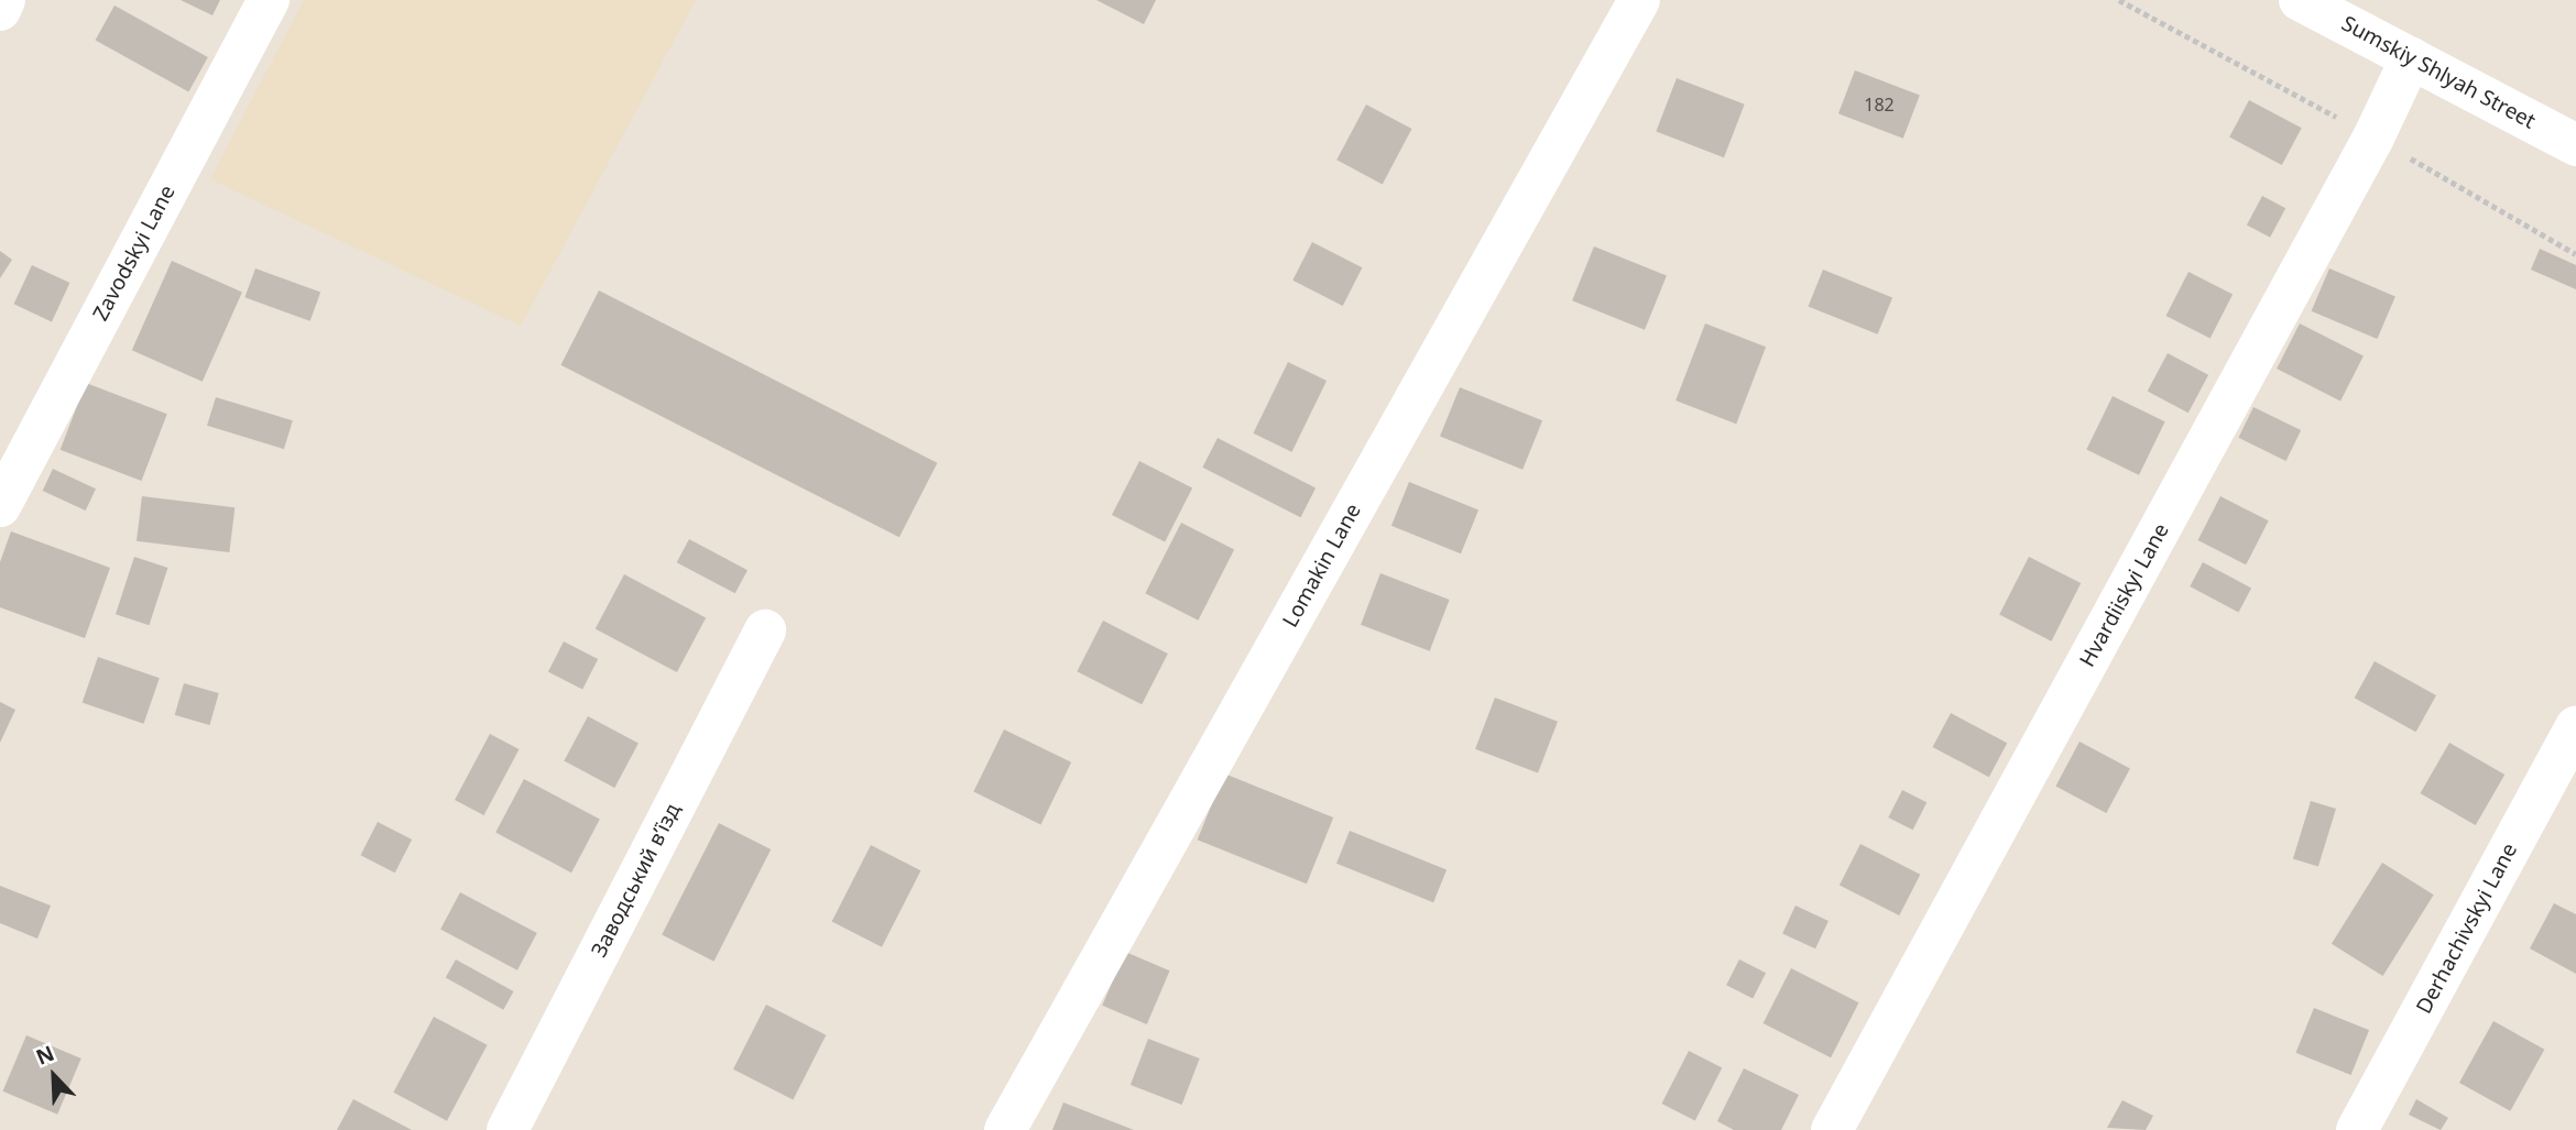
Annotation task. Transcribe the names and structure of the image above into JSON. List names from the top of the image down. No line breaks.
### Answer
{"streets":{"street":["Sumskiy Shlyah Street","Zavodskyi Lane","Lomakin Lane","Hvardiiskyi Lane","Заводський в’їзд","Derhachivskyi Lane"]},"crossings":[["Sumskiy Shlyah Street","Hvardiiskyi Lane"]],"house_numbers":["182"],"north":"top left"}
